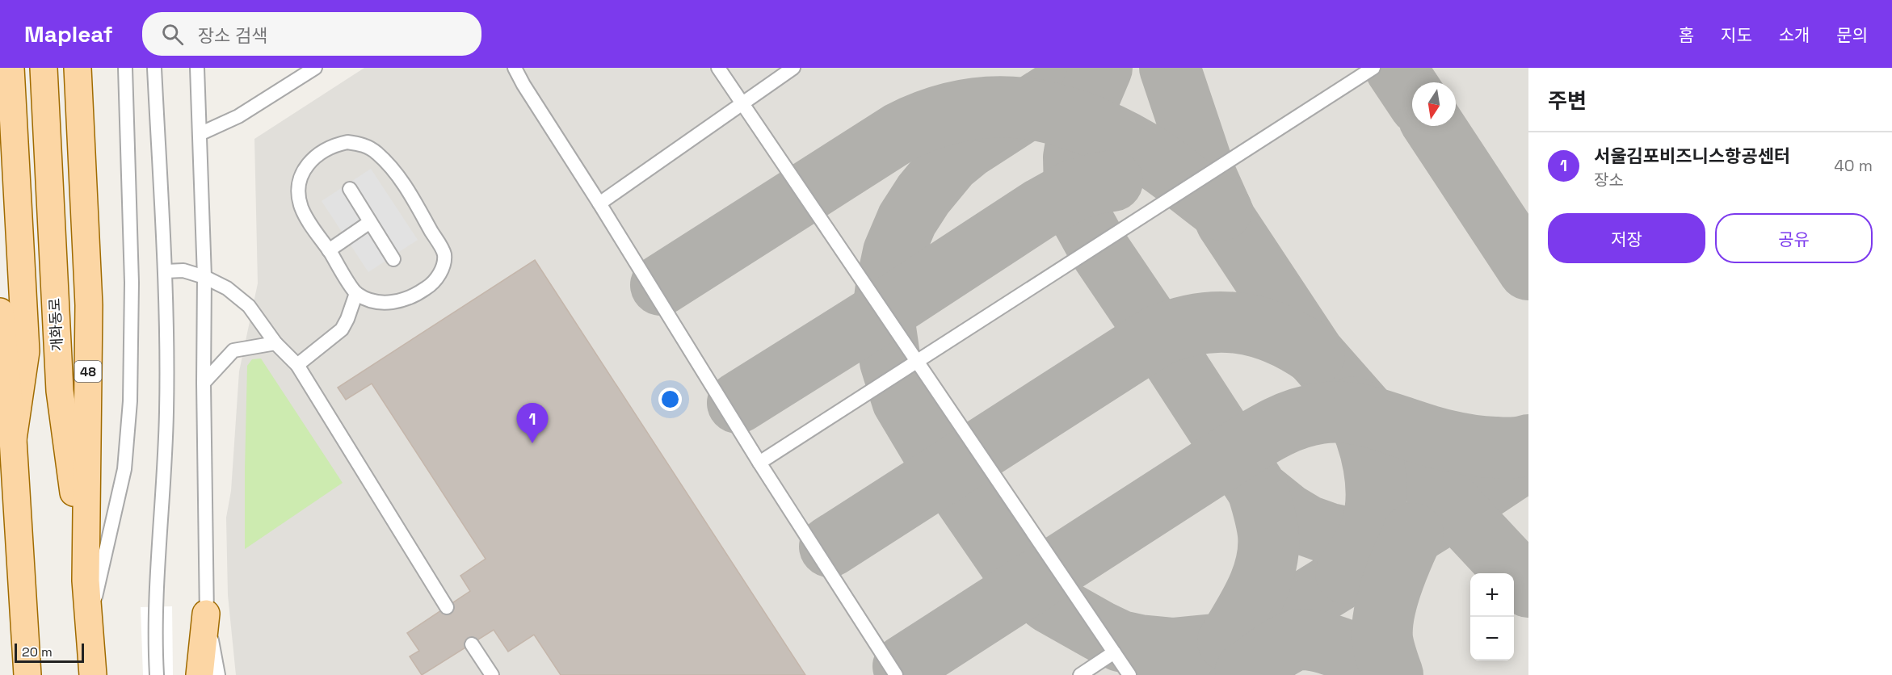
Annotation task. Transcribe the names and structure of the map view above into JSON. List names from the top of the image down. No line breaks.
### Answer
{"streets":{"main road":["개화동로","48"]},"scale_bar":"20 m","north":"bottom","page":{"header":"Mapleaf","search":"장소 검색","nav":["홈","지도","소개","문의"],"heading":"주변","list":[{"mark":"1","name":"서울김포비즈니스항공센터","note":"장소","value":"40 m"}],"buttons":["저장","공유"],"pins":"1","map_buttons":["+","−"],"scale":"20 m"}}
